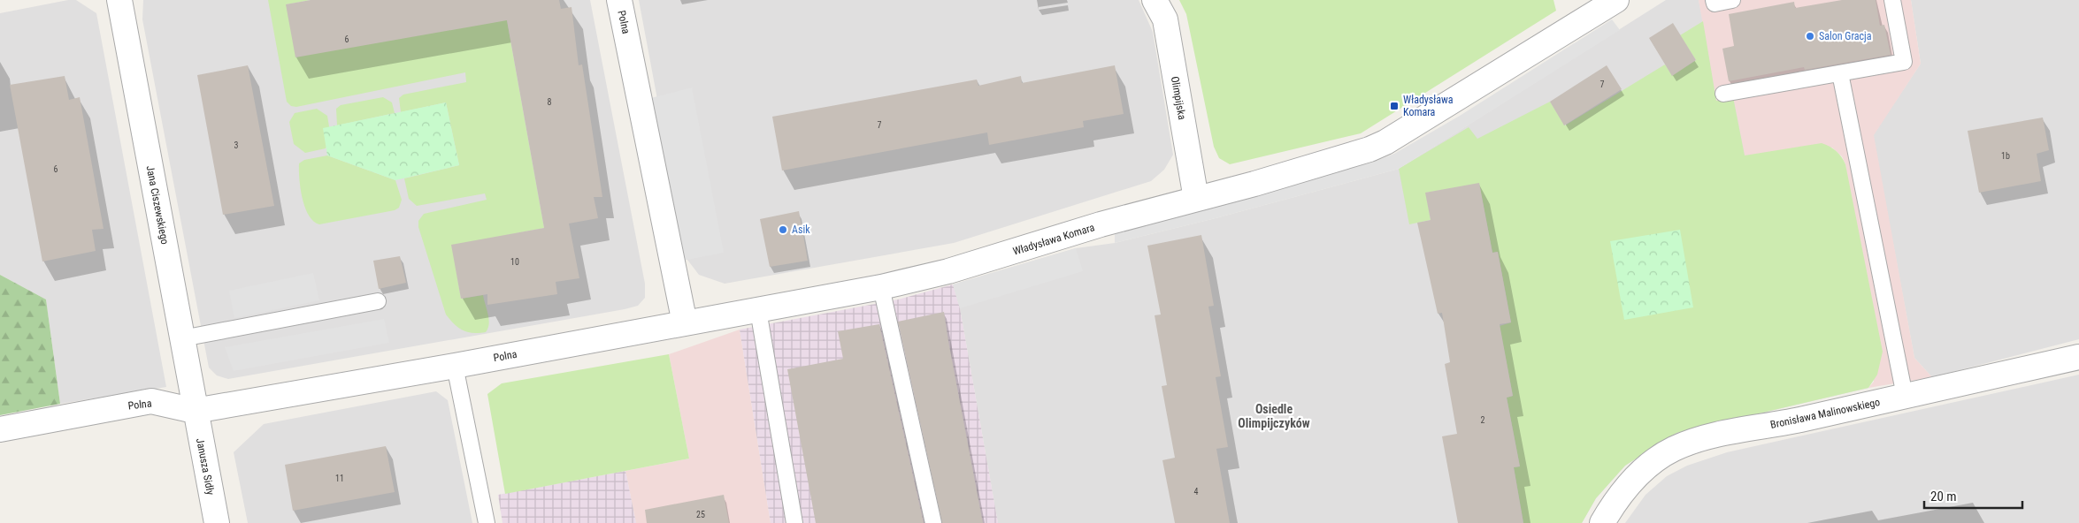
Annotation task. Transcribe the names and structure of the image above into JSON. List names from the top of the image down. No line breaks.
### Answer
{"streets":{"street":["Polna","Olimpijska","Jana Ciszewskiego","Władysława Komara","Bronisława Malinowskiego","Janusza Sidły"]},"crossings":[["Polna","Jana Ciszewskiego"],["Polna","Władysława Komara"],["Polna","Janusza Sidły"],["Olimpijska","Władysława Komara"],["Jana Ciszewskiego","Janusza Sidły"]],"districts":["Osiedle Olimpijczyków"],"places":{"other":["Salon Gracja","Asik"],"transit":["Władysława Komara"]},"house_numbers":["6","7","8","7","3","1b","6","10","2","11","4","25"],"scale_bar":"20 m"}
